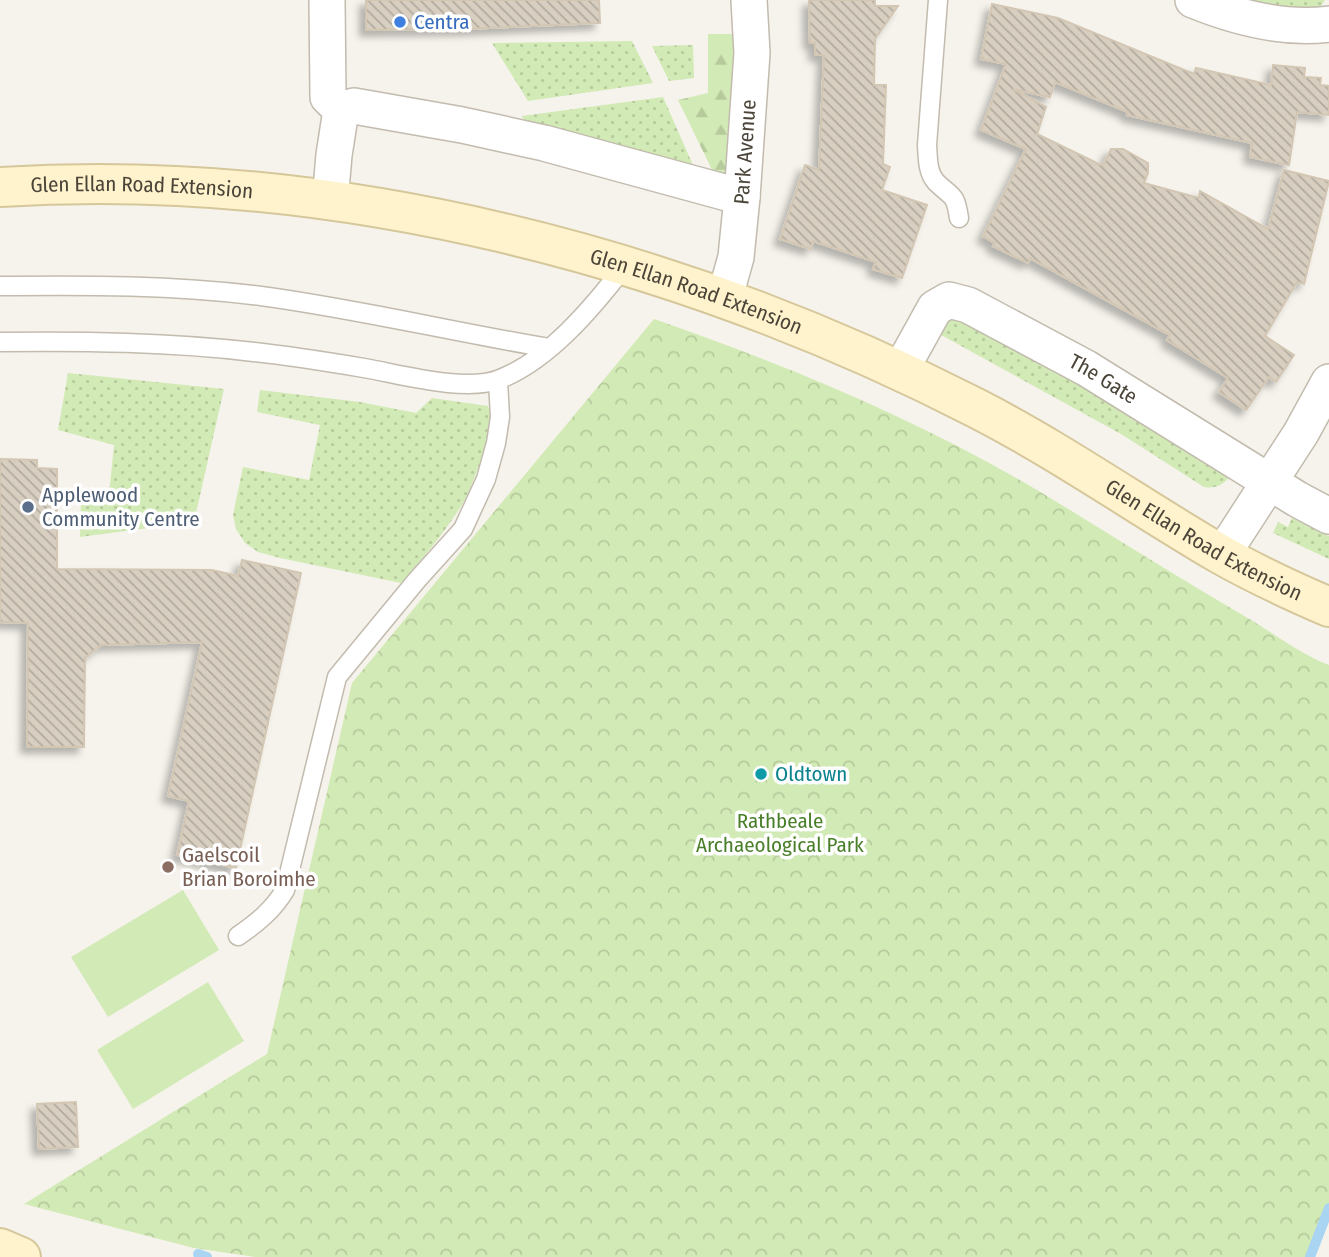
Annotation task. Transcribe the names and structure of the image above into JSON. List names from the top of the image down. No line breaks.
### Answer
{"streets":{"street":["Park Avenue","Glen Ellan Road Extension","The Gate"]},"crossings":[["Park Avenue","Glen Ellan Road Extension"],["Glen Ellan Road Extension","The Gate"]],"parks":["Rathbeale Archaeological Park"],"places":["Centra","Applewood Community Centre","Oldtown","Gaelscoil Brian Boroimhe"]}
